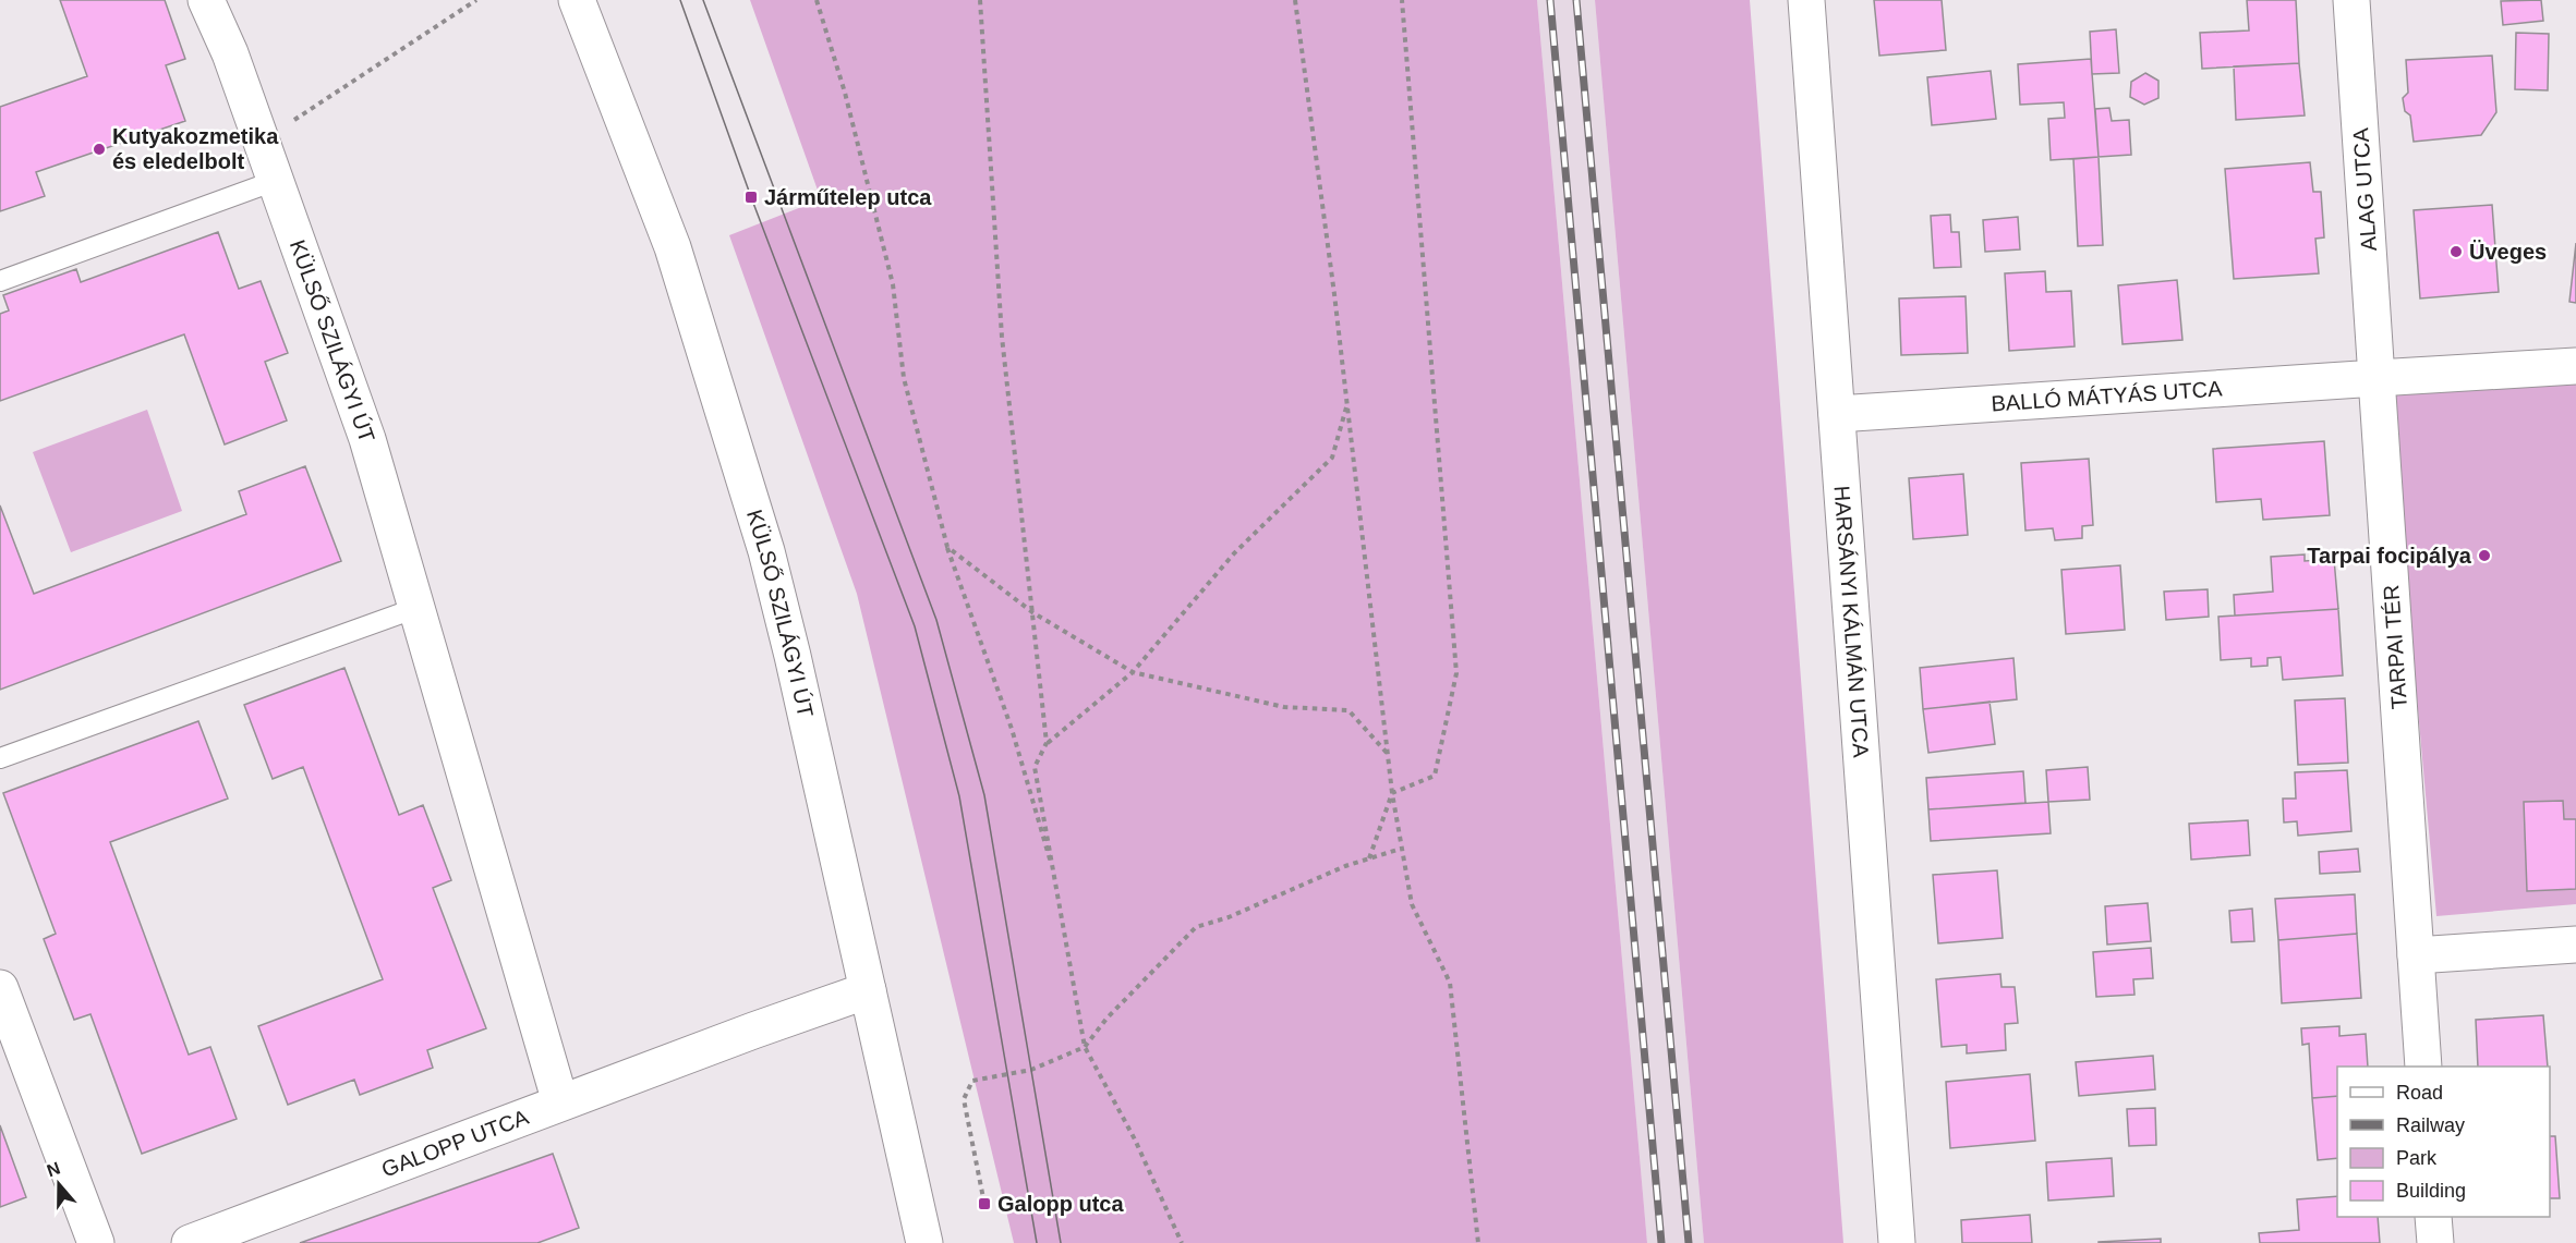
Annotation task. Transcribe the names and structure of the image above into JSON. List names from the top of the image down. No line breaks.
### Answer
{"streets":{"street":["ALAG UTCA","KÜLSŐ SZILÁGYI ÚT","BALLÓ MÁTYÁS UTCA","HARSÁNYI KÁLMÁN UTCA","TARPAI TÉR","GALOPP UTCA"]},"crossings":[["ALAG UTCA","BALLÓ MÁTYÁS UTCA"],["ALAG UTCA","TARPAI TÉR"],["KÜLSŐ SZILÁGYI ÚT","GALOPP UTCA"],["BALLÓ MÁTYÁS UTCA","HARSÁNYI KÁLMÁN UTCA"],["BALLÓ MÁTYÁS UTCA","TARPAI TÉR"]],"places":{"other":["Kutyakozmetika és eledelbolt","Üveges","Tarpai focipálya"],"transit":["Járműtelep utca","Galopp utca"]},"legend":["Road","Railway","Park","Building"],"north":"top"}
